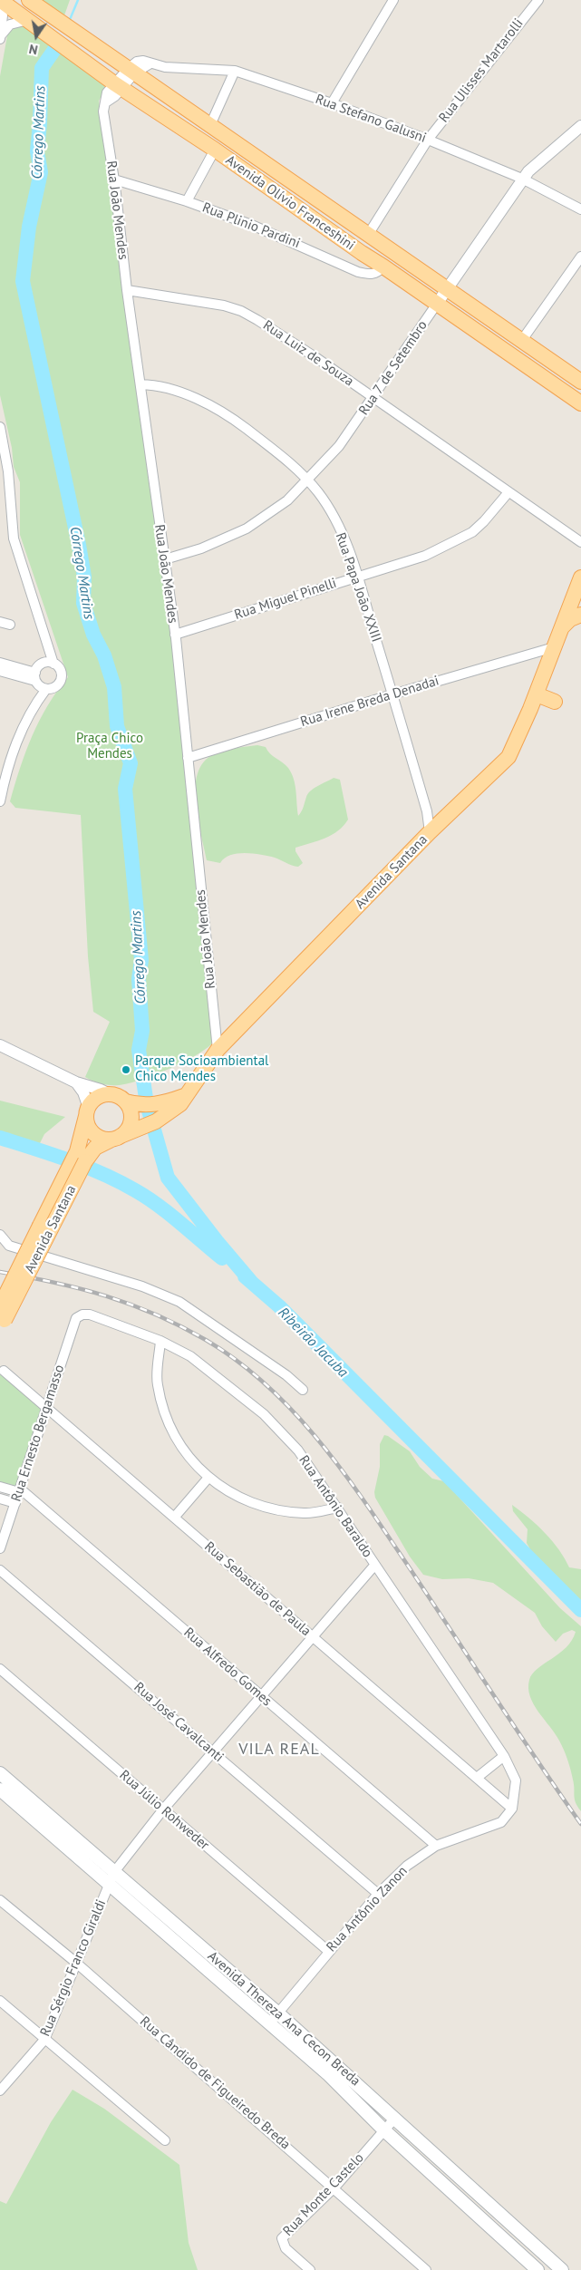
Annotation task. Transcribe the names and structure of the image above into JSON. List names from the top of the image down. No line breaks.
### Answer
{"streets":{"main road":["Avenida Olívio Franceshini","Avenida Santana","Avenida Thereza Ana Cecon Breda"],"street":["Rua Ulisses Martarolli","Rua Stefano Galusni","Rua João Mendes","Rua Plinio Pardini","Rua Luiz de Souza","Rua 7 de Setembro","Rua Papa João XXIII","Rua Miguel Pinelli","Rua Irene Breda Denadai","Rua Ernesto Bergamasso","Rua Antônio Baraldo","Rua Sebastião de Paula","Rua Alfredo Gomes","Rua José Cavalcanti","Rua Júlio Rohweder","Rua Antônio Zanon","Rua Sérgio Franco Giraldi","Rua Cândido de Figueiredo Breda","Rua Monte Castelo"]},"crossings":[["Rua Ulisses Martarolli","Rua Stefano Galusni"],["Rua Ulisses Martarolli","Avenida Olívio Franceshini"],["Rua Stefano Galusni","Avenida Olívio Franceshini"],["Rua Stefano Galusni","Rua João Mendes"],["Rua Stefano Galusni","Rua 7 de Setembro"],["Avenida Olívio Franceshini","Rua João Mendes"],["Avenida Olívio Franceshini","Rua Plinio Pardini"],["Avenida Olívio Franceshini","Rua 7 de Setembro"],["Rua João Mendes","Rua Plinio Pardini"],["Rua João Mendes","Rua Luiz de Souza"],["Rua João Mendes","Rua 7 de Setembro"],["Rua João Mendes","Rua Papa João XXIII"],["Rua João Mendes","Rua Miguel Pinelli"],["Rua João Mendes","Rua Irene Breda Denadai"],["Rua João Mendes","Avenida Santana"],["Rua Luiz de Souza","Rua 7 de Setembro"],["Rua Luiz de Souza","Rua Miguel Pinelli"],["Rua 7 de Setembro","Rua Papa João XXIII"],["Rua Papa João XXIII","Rua Miguel Pinelli"],["Rua Papa João XXIII","Rua Irene Breda Denadai"],["Rua Papa João XXIII","Avenida Santana"],["Rua Irene Breda Denadai","Avenida Santana"],["Rua Ernesto Bergamasso","Rua Antônio Baraldo"],["Rua Ernesto Bergamasso","Rua Sebastião de Paula"],["Rua Ernesto Bergamasso","Rua Alfredo Gomes"],["Rua Antônio Baraldo","Rua Sebastião de Paula"],["Rua Antônio Baraldo","Rua Antônio Zanon"],["Rua Antônio Baraldo","Rua Sérgio Franco Giraldi"],["Rua Sebastião de Paula","Rua Antônio Zanon"],["Rua Sebastião de Paula","Rua Sérgio Franco Giraldi"],["Rua Alfredo Gomes","Rua Antônio Zanon"],["Rua Alfredo Gomes","Rua Sérgio Franco Giraldi"],["Rua José Cavalcanti","Rua Antônio Zanon"],["Rua José Cavalcanti","Rua Sérgio Franco Giraldi"],["Rua Júlio Rohweder","Rua Antônio Zanon"],["Rua Júlio Rohweder","Rua Sérgio Franco Giraldi"],["Rua Antônio Zanon","Avenida Thereza Ana Cecon Breda"],["Rua Sérgio Franco Giraldi","Avenida Thereza Ana Cecon Breda"],["Rua Sérgio Franco Giraldi","Rua Cândido de Figueiredo Breda"],["Avenida Thereza Ana Cecon Breda","Rua Monte Castelo"],["Rua Cândido de Figueiredo Breda","Rua Monte Castelo"]],"districts":["VILA REAL"],"water":["Córrego Martins","Ribeirão Jacuba"],"parks":["Praça Chico Mendes"],"places":["Parque Socioambiental Chico Mendes"],"north":"bottom"}
